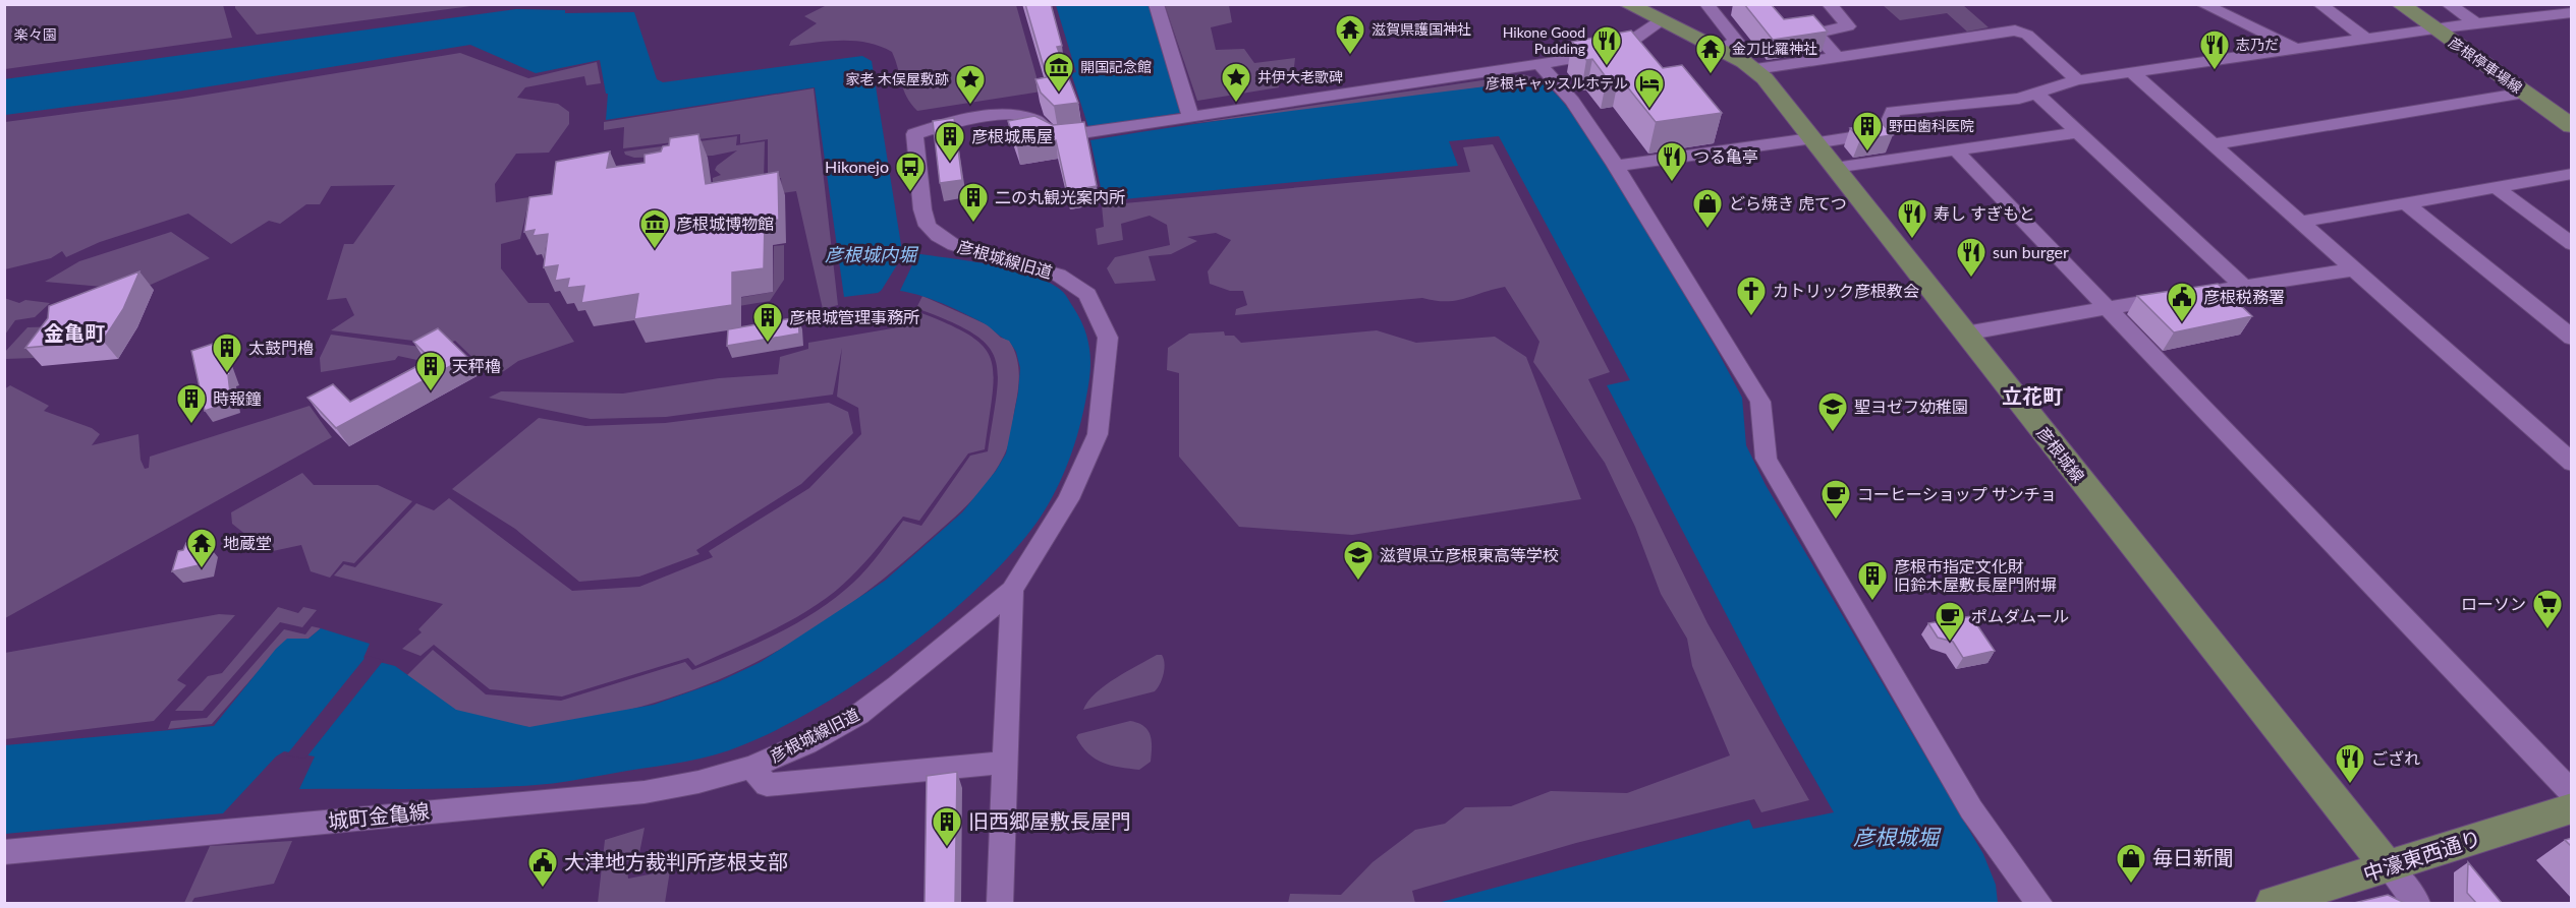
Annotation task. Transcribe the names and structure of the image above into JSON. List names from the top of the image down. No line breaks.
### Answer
{"streets":{"main road":["彦根停車場線","彦根城線","中濠東西通り"],"street":["彦根城線旧道","城町金亀線"]},"crossings":[["彦根城線旧道","彦根城線"],["彦根城線旧道","城町金亀線"],["彦根城線","中濠東西通り"]],"districts":["金亀町","立花町"],"water":["彦根城内堀","彦根城堀"],"parks":["楽々園"],"places":{"temple":["滋賀県護国神社","金刀比羅神社","地蔵堂"],"restaurant":["Hikone Good Pudding","志乃だ","つる亀亭","寿し すぎもと","sun burger","ござれ"],"museum":["開国記念館","彦根城博物館"],"place":["井伊大老歌碑","家老 木俣屋敷跡"],"hotel":["彦根キャッスルホテル"],"building":["野田歯科医院","彦根城馬屋","二の丸観光案内所","彦根城管理事務所","太鼓門櫓","天秤櫓","時報鐘","彦根市指定文化財 旧鈴木屋敷長屋門附塀","旧西郷屋敷長屋門"],"bus stop":["Hikonejo"],"shop":["どら焼き 虎てつ","毎日新聞"],"church":["カトリック彦根教会"],"public building":["彦根税務署","大津地方裁判所彦根支部"],"school or university":["聖ヨゼフ幼稚園","滋賀県立彦根東高等学校"],"cafe":["コーヒーショップ サンチョ","ポムダムール"],"supermarket":["ローソン"]}}
